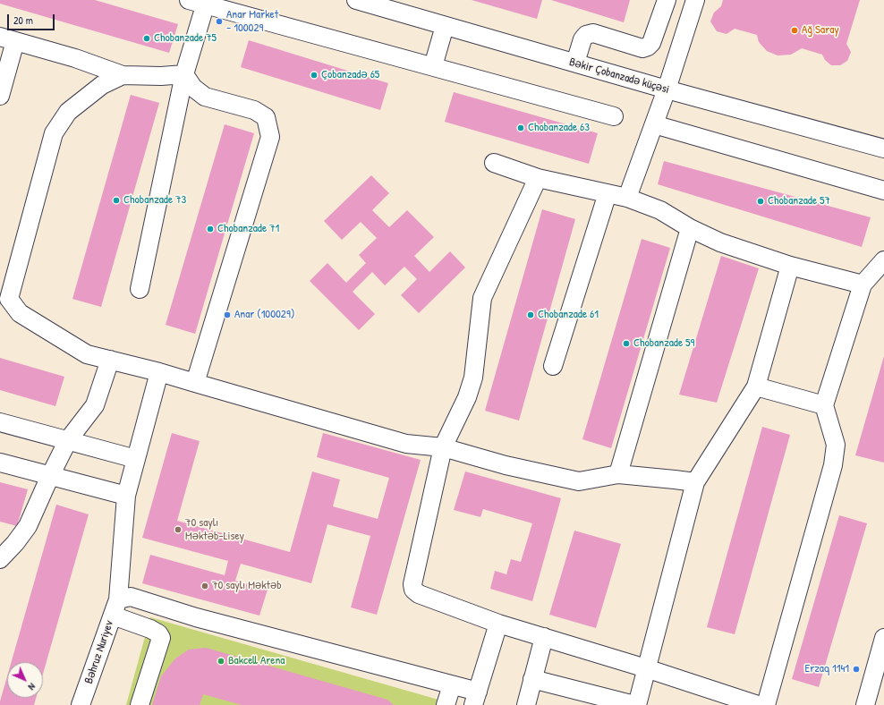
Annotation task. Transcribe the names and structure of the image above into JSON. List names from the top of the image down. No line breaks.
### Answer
{"streets":{"street":["Bəkir Çobanzadə küçəsi","Bəhruz Nuriyev"]},"places":["Anar Market - 100029","Ağ Saray","Chobanzade 75","Çobanzadə 65","Chobanzade 63","Chobanzade 73","Chobanzade 57","Chobanzade 71","Anar (100029)","Chobanzade 61","Chobanzade 59","70 saylı Məktəb-Lisey","70 saylı Məktəb","Bakcell Arena","Erzaq 1141"],"scale_bar":"20 m","north":"bottom right"}
